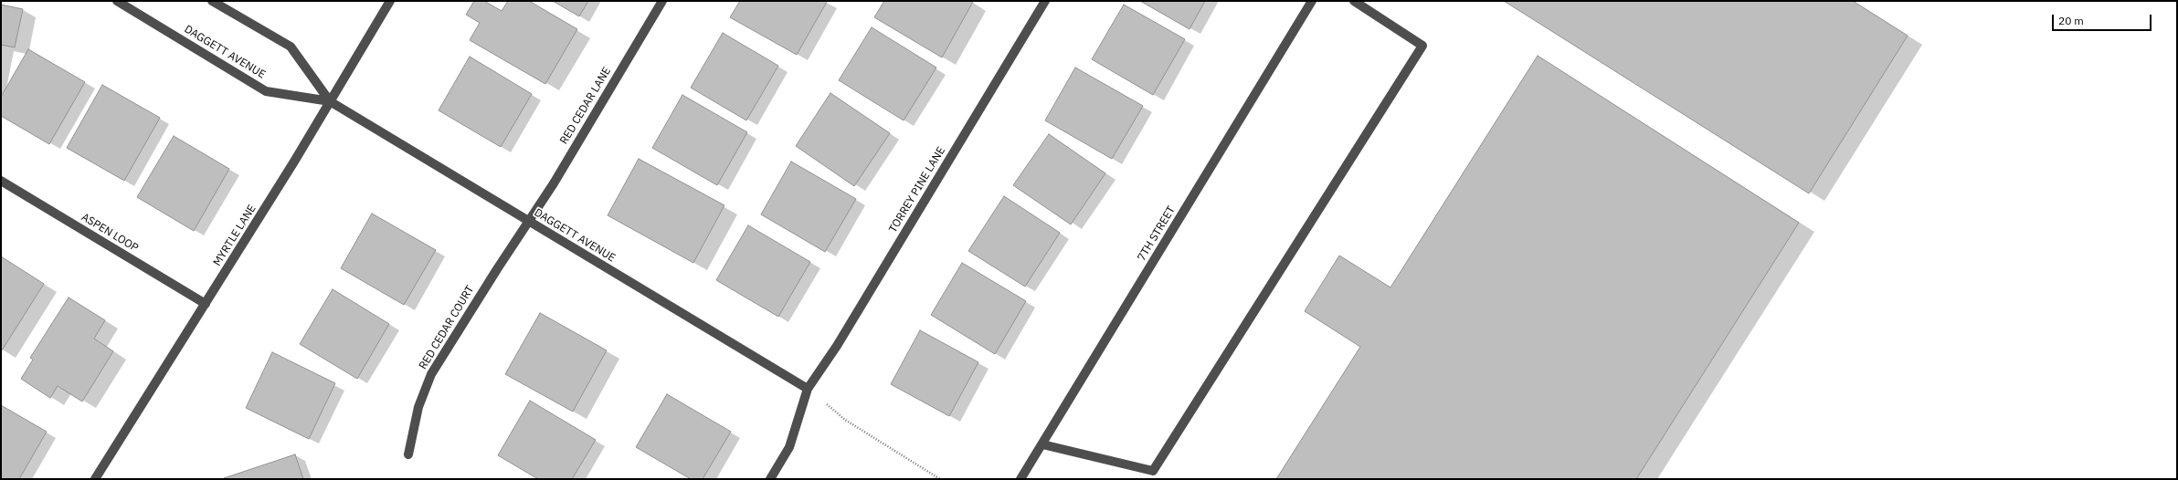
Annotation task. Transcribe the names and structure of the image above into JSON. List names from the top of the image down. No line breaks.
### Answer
{"streets":{"street":["DAGGETT AVENUE","RED CEDAR LANE","TORREY PINE LANE","ASPEN LOOP","7TH STREET","MYRTLE LANE","RED CEDAR COURT"]},"crossings":[["DAGGETT AVENUE","RED CEDAR LANE"],["DAGGETT AVENUE","TORREY PINE LANE"],["DAGGETT AVENUE","MYRTLE LANE"],["DAGGETT AVENUE","RED CEDAR COURT"],["RED CEDAR LANE","RED CEDAR COURT"],["ASPEN LOOP","MYRTLE LANE"]],"scale_bar":"20 m"}
